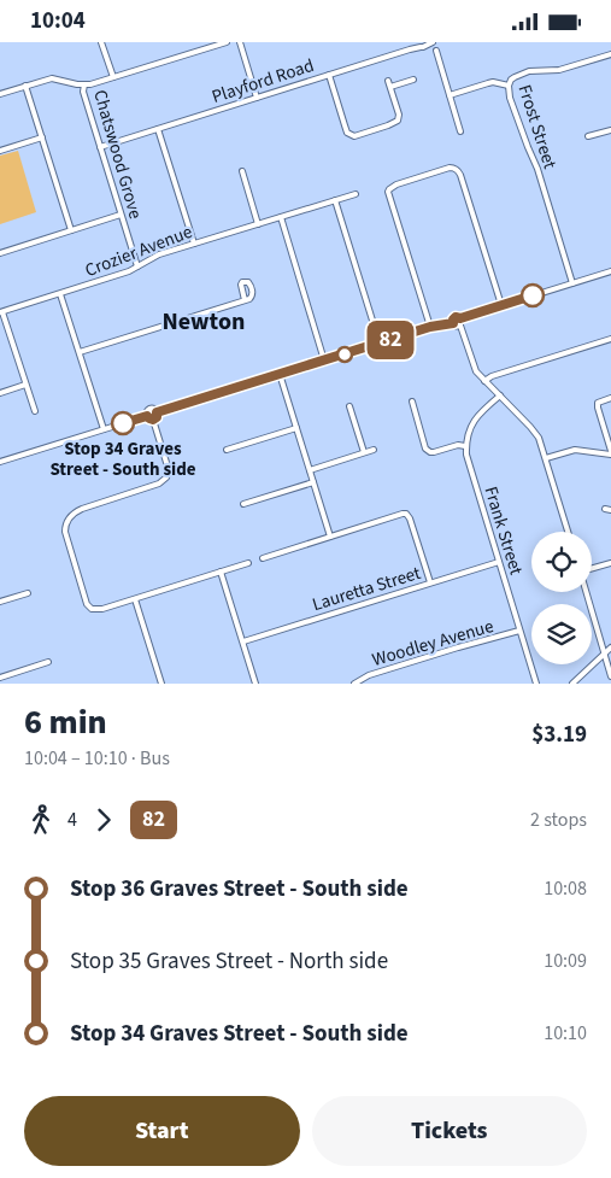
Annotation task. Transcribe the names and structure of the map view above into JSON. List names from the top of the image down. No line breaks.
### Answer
{"streets":{"street":["Playford Road","Frost Street","Chatswood Grove","Crozier Avenue","Frank Street","Lauretta Street","Woodley Avenue"]},"crossings":[["Playford Road","Chatswood Grove"],["Chatswood Grove","Crozier Avenue"],["Frank Street","Lauretta Street"],["Frank Street","Woodley Avenue"]],"districts":["Newton"],"places":["Stop 34 Graves Street - South side"],"lines":["bus line 82"],"page":{"status":"10:04","on_map":"82","heading":["6 min","10:04 – 10:10 · Bus","$3.19"],"legs":["4","82","2 stops"],"list":[{"name":"Stop 36 Graves Street - South side","value":"10:08"},{"name":"Stop 35 Graves Street - North side","value":"10:09"},{"name":"Stop 34 Graves Street - South side","value":"10:10"}],"buttons":["Start","Tickets"]}}
